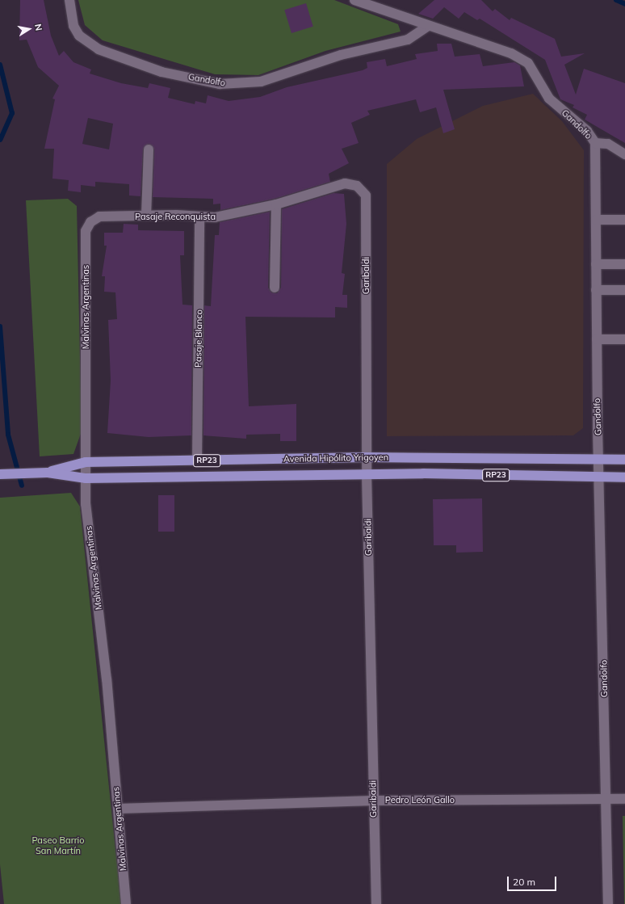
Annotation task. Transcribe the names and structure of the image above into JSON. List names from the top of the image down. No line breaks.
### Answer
{"streets":{"main road":["Avenida Hipólito Yrigoyen","RP23"],"street":["Gandolfo","Pasaje Reconquista","Garibaldi","Malvinas Argentinas","Pasaje Blanco","Pedro León Gallo"]},"crossings":[["Gandolfo","Avenida Hipólito Yrigoyen"],["Gandolfo","Pedro León Gallo"],["Pasaje Reconquista","Garibaldi"],["Pasaje Reconquista","Malvinas Argentinas"],["Pasaje Reconquista","Pasaje Blanco"],["Garibaldi","Avenida Hipólito Yrigoyen"],["Garibaldi","Pedro León Gallo"],["Malvinas Argentinas","Avenida Hipólito Yrigoyen"],["Malvinas Argentinas","Pedro León Gallo"],["Pasaje Blanco","Avenida Hipólito Yrigoyen"]],"parks":["Paseo Barrio San Martín"],"scale_bar":"20 m","north":"right"}
